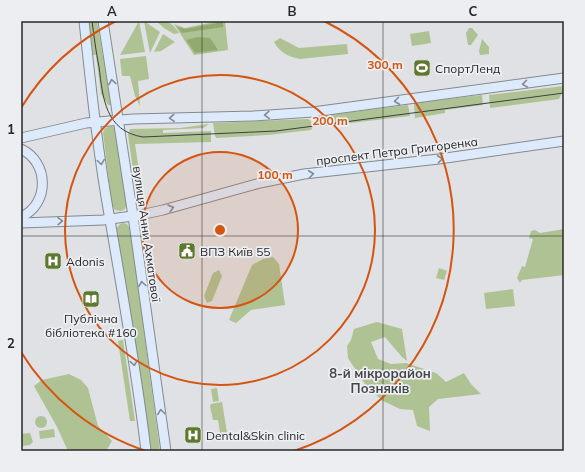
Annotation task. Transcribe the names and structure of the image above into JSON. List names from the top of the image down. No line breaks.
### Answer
{"streets":{"main road":["проспект Петра Григоренка","вулиця Анни Ахматової"]},"crossings":[["проспект Петра Григоренка","вулиця Анни Ахматової"]],"districts":["8-й мікрорайон Позняків"],"places":{"sports":["СпортЛенд"],"public building":["ВПЗ Київ 55"],"hospital":["Adonis","Dental&Skin clinic"],"library":["Публічна бібліотека #160"]},"grid":{"columns":["A","B","C"],"rows":["1","2"]},"rings":["300 m","200 m","100 m"]}
